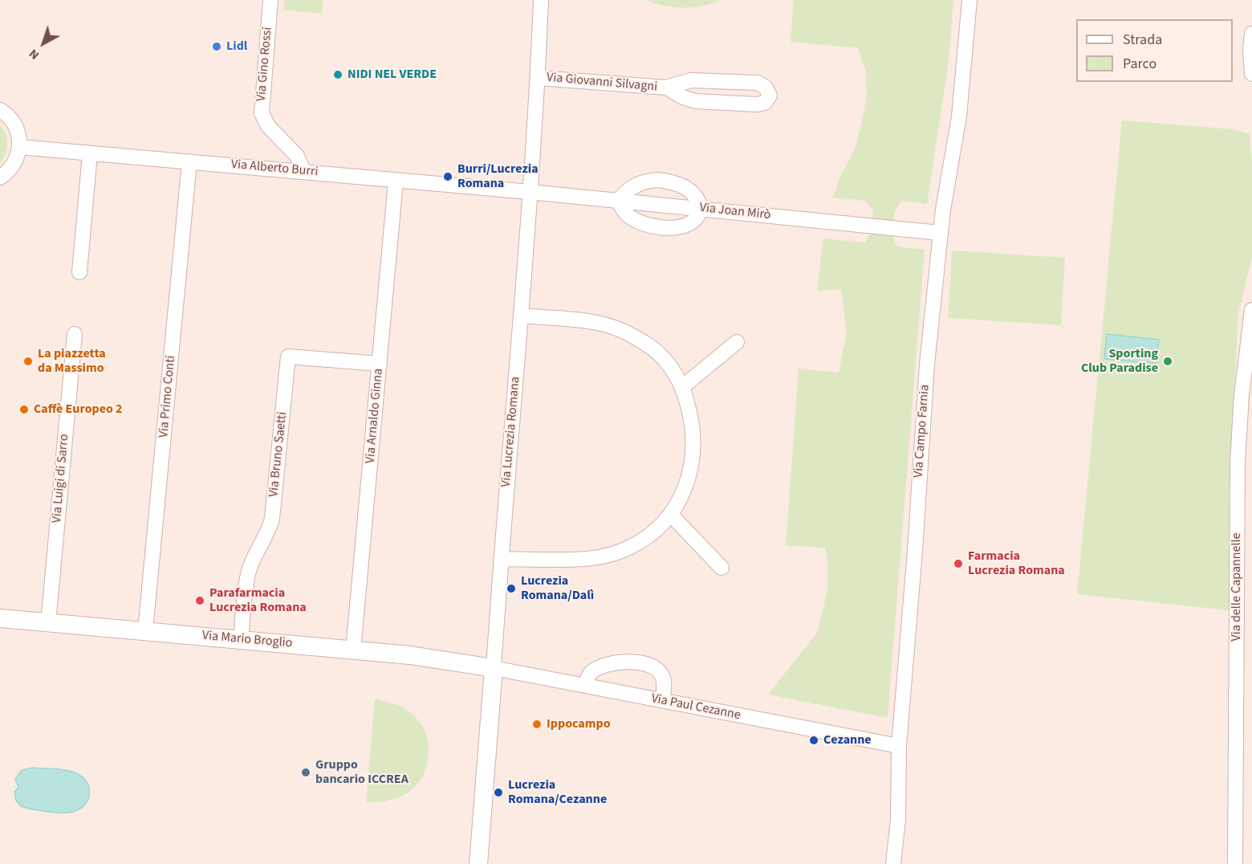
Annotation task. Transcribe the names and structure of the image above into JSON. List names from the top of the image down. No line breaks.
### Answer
{"streets":{"street":["Via Gino Rossi","Via Giovanni Silvagni","Via Alberto Burri","Via Joan Mirò","Via Primo Conti","Via Arnaldo Ginna","Via Campo Farnia","Via Lucrezia Romana","Via Bruno Saetti","Via Luigi di Sarro","Via delle Capannelle","Via Mario Broglio","Via Paul Cezanne"]},"crossings":[["Via Gino Rossi","Via Alberto Burri"],["Via Giovanni Silvagni","Via Lucrezia Romana"],["Via Alberto Burri","Via Joan Mirò"],["Via Alberto Burri","Via Primo Conti"],["Via Alberto Burri","Via Arnaldo Ginna"],["Via Alberto Burri","Via Lucrezia Romana"],["Via Joan Mirò","Via Campo Farnia"],["Via Joan Mirò","Via Lucrezia Romana"],["Via Primo Conti","Via Mario Broglio"],["Via Arnaldo Ginna","Via Bruno Saetti"],["Via Arnaldo Ginna","Via Mario Broglio"],["Via Campo Farnia","Via Paul Cezanne"],["Via Lucrezia Romana","Via Mario Broglio"],["Via Lucrezia Romana","Via Paul Cezanne"],["Via Bruno Saetti","Via Mario Broglio"],["Via Luigi di Sarro","Via Mario Broglio"],["Via Mario Broglio","Via Paul Cezanne"]],"places":["Lidl","NIDI NEL VERDE","Burri/Lucrezia Romana","La piazzetta da Massimo","Sporting Club Paradise","Caffè Europeo 2","Farmacia Lucrezia Romana","Lucrezia Romana/Dalì","Parafarmacia Lucrezia Romana","Ippocampo","Cezanne","Gruppo bancario ICCREA","Lucrezia Romana/Cezanne"],"legend":["Strada","Parco"],"north":"bottom left"}
